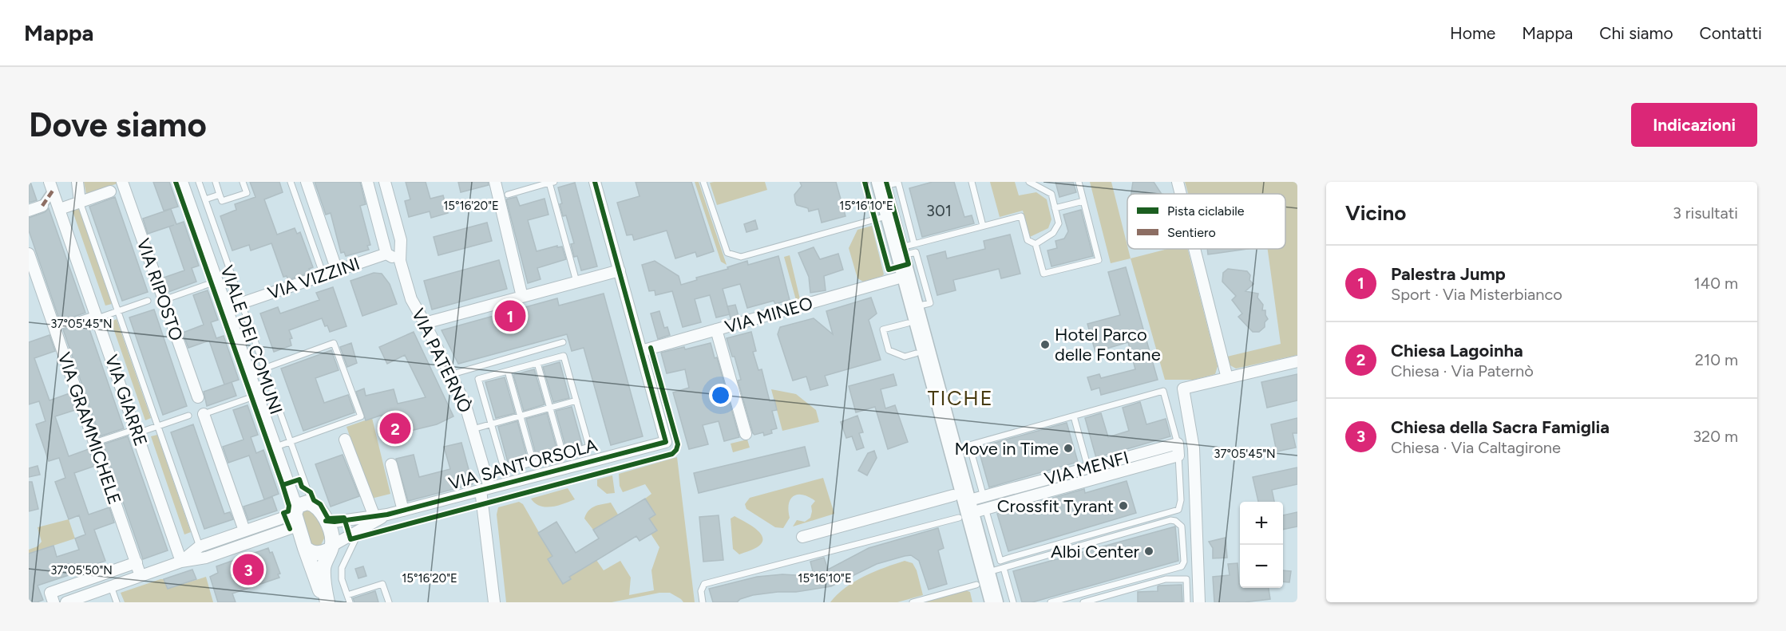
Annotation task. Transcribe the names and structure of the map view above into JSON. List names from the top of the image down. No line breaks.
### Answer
{"streets":{"street":["VIA VIZZINI","VIA RIPOSTO","VIA MINEO","VIALE DEI COMUNI","VIA PATERNÒ","VIA GIARRE","VIA GRAMMICHELE","VIA SANT'ORSOLA","VIA MENFI"]},"crossings":[["VIA VIZZINI","VIALE DEI COMUNI"],["VIA MINEO","VIA SANT'ORSOLA"],["VIA PATERNÒ","VIA SANT'ORSOLA"]],"districts":["TICHE"],"places":["Hotel Parco delle Fontane","Move in Time","Crossfit Tyrant","Albi Center"],"house_numbers":["301"],"legend":["Pista ciclabile","Sentiero"],"page":{"header":"Mappa","nav":["Home","Mappa","Chi siamo","Contatti"],"buttons":"Indicazioni","title":"Dove siamo","heading":["Vicino","3 risultati"],"list":[{"mark":"1","name":"Palestra Jump","note":"Sport · Via Misterbianco","value":"140 m"},{"mark":"2","name":"Chiesa Lagoinha","note":"Chiesa · Via Paternò","value":"210 m"},{"mark":"3","name":"Chiesa della Sacra Famiglia","note":"Chiesa · Via Caltagirone","value":"320 m"}],"pins":["1","2","3"],"map_buttons":["+","−"]},"coordinates":["15°16'20\"E","15°16'10\"E","37°05'45\"N","37°05'50\"N"]}
